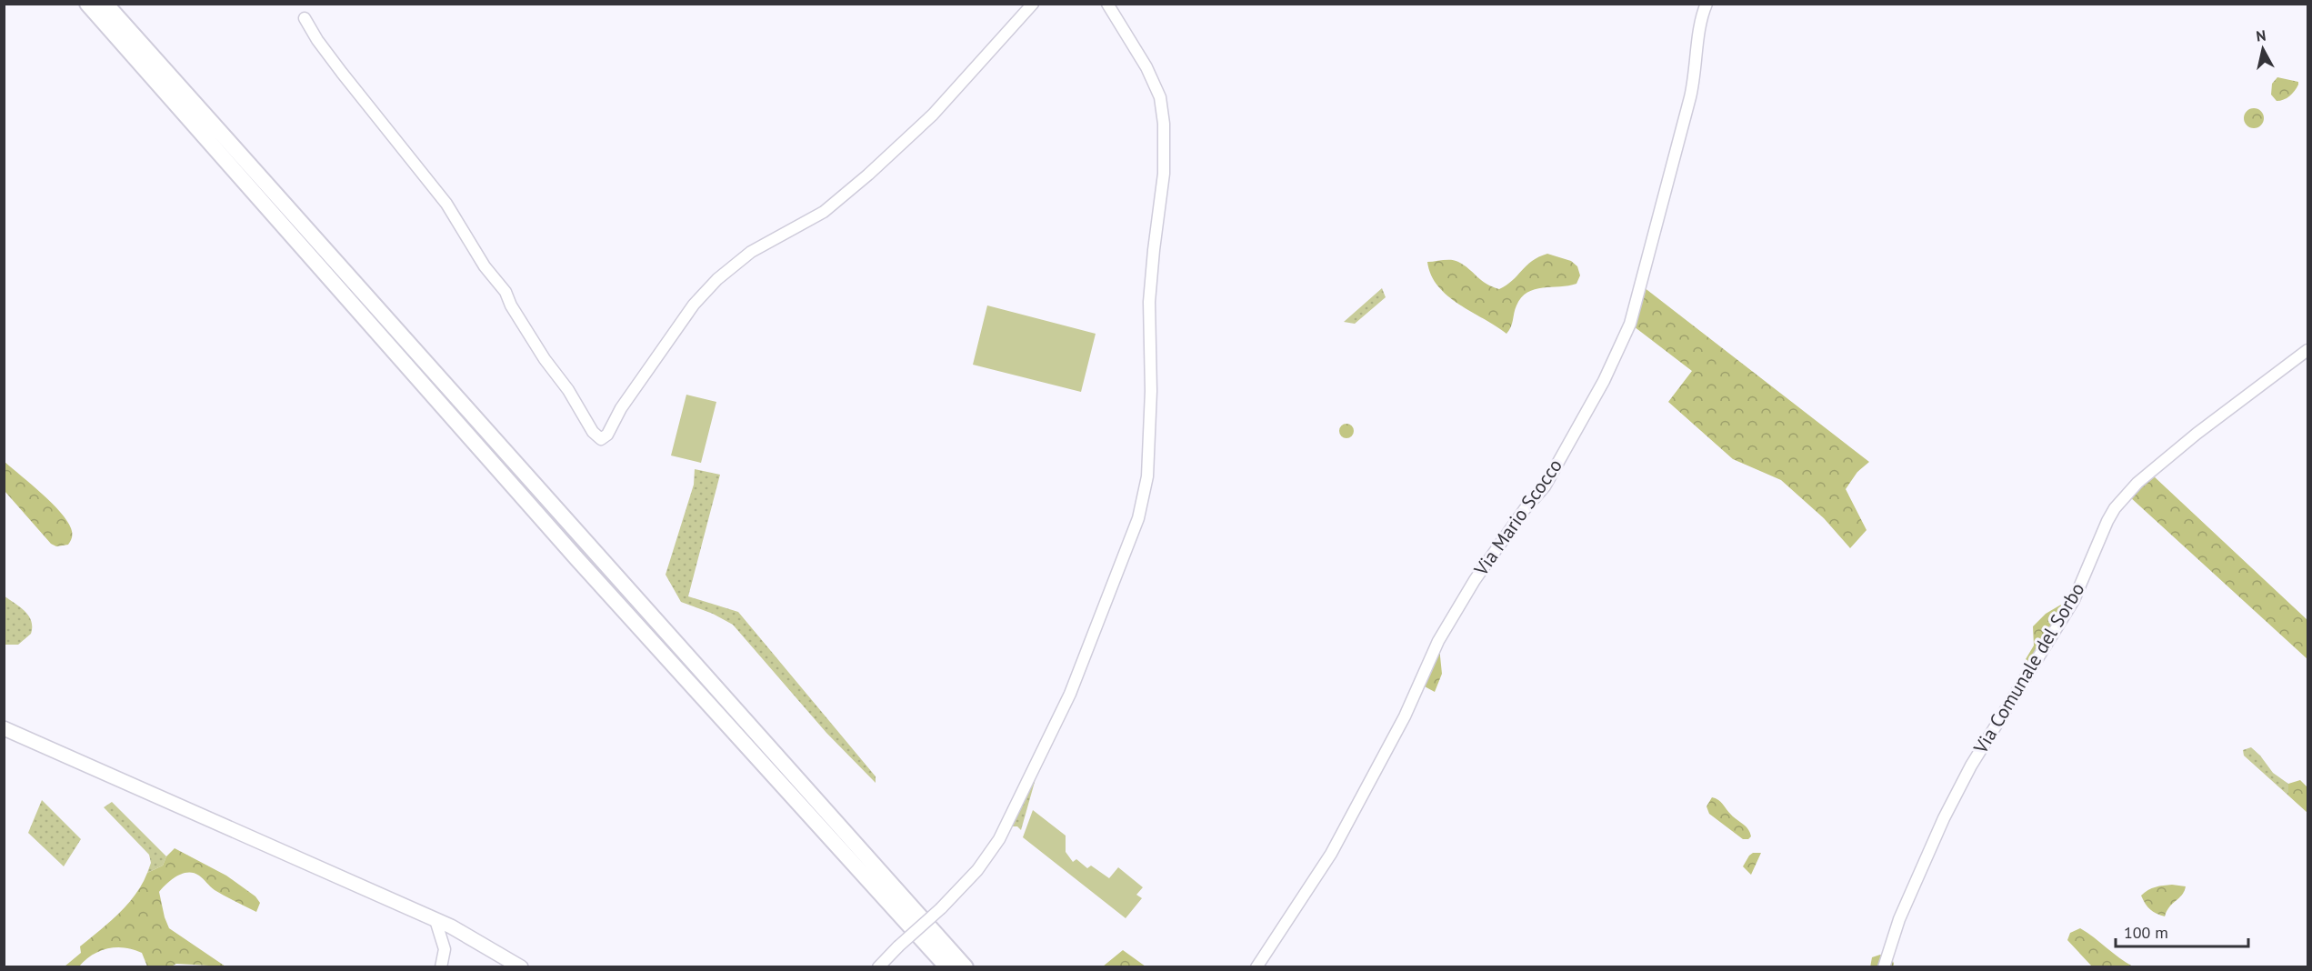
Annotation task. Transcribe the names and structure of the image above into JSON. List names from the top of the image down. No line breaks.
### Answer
{"streets":{"street":["Via Mario Scocco","Via Comunale del Sorbo"]},"scale_bar":"100 m","north":"top"}
